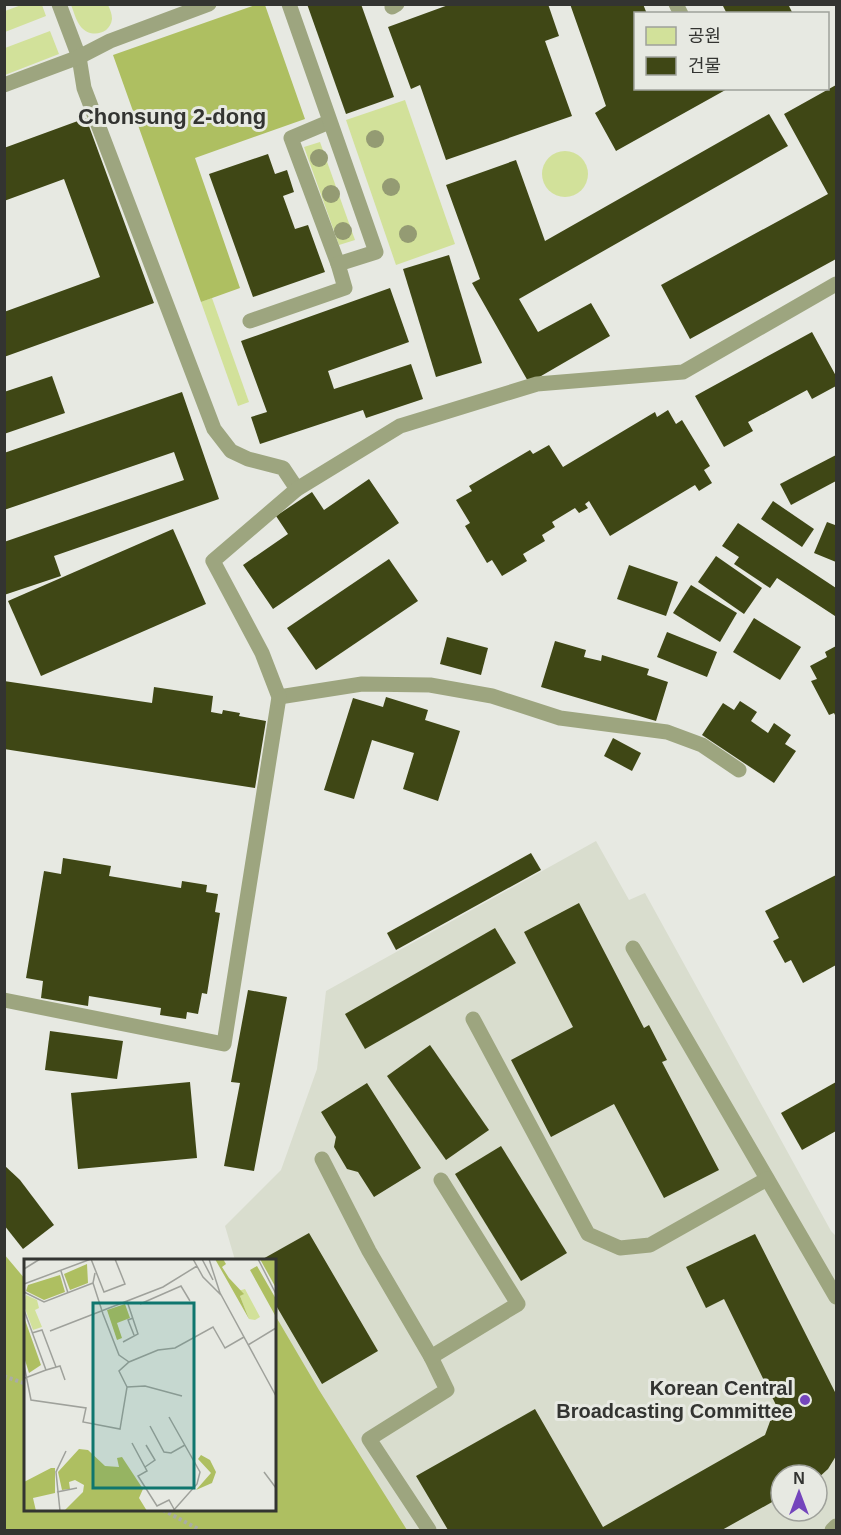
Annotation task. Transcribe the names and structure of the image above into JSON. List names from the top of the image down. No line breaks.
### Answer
{"districts":["Chonsung 2-dong"],"places":["Korean Central Broadcasting Committee"],"legend":["공원","건물"],"north":"top"}
